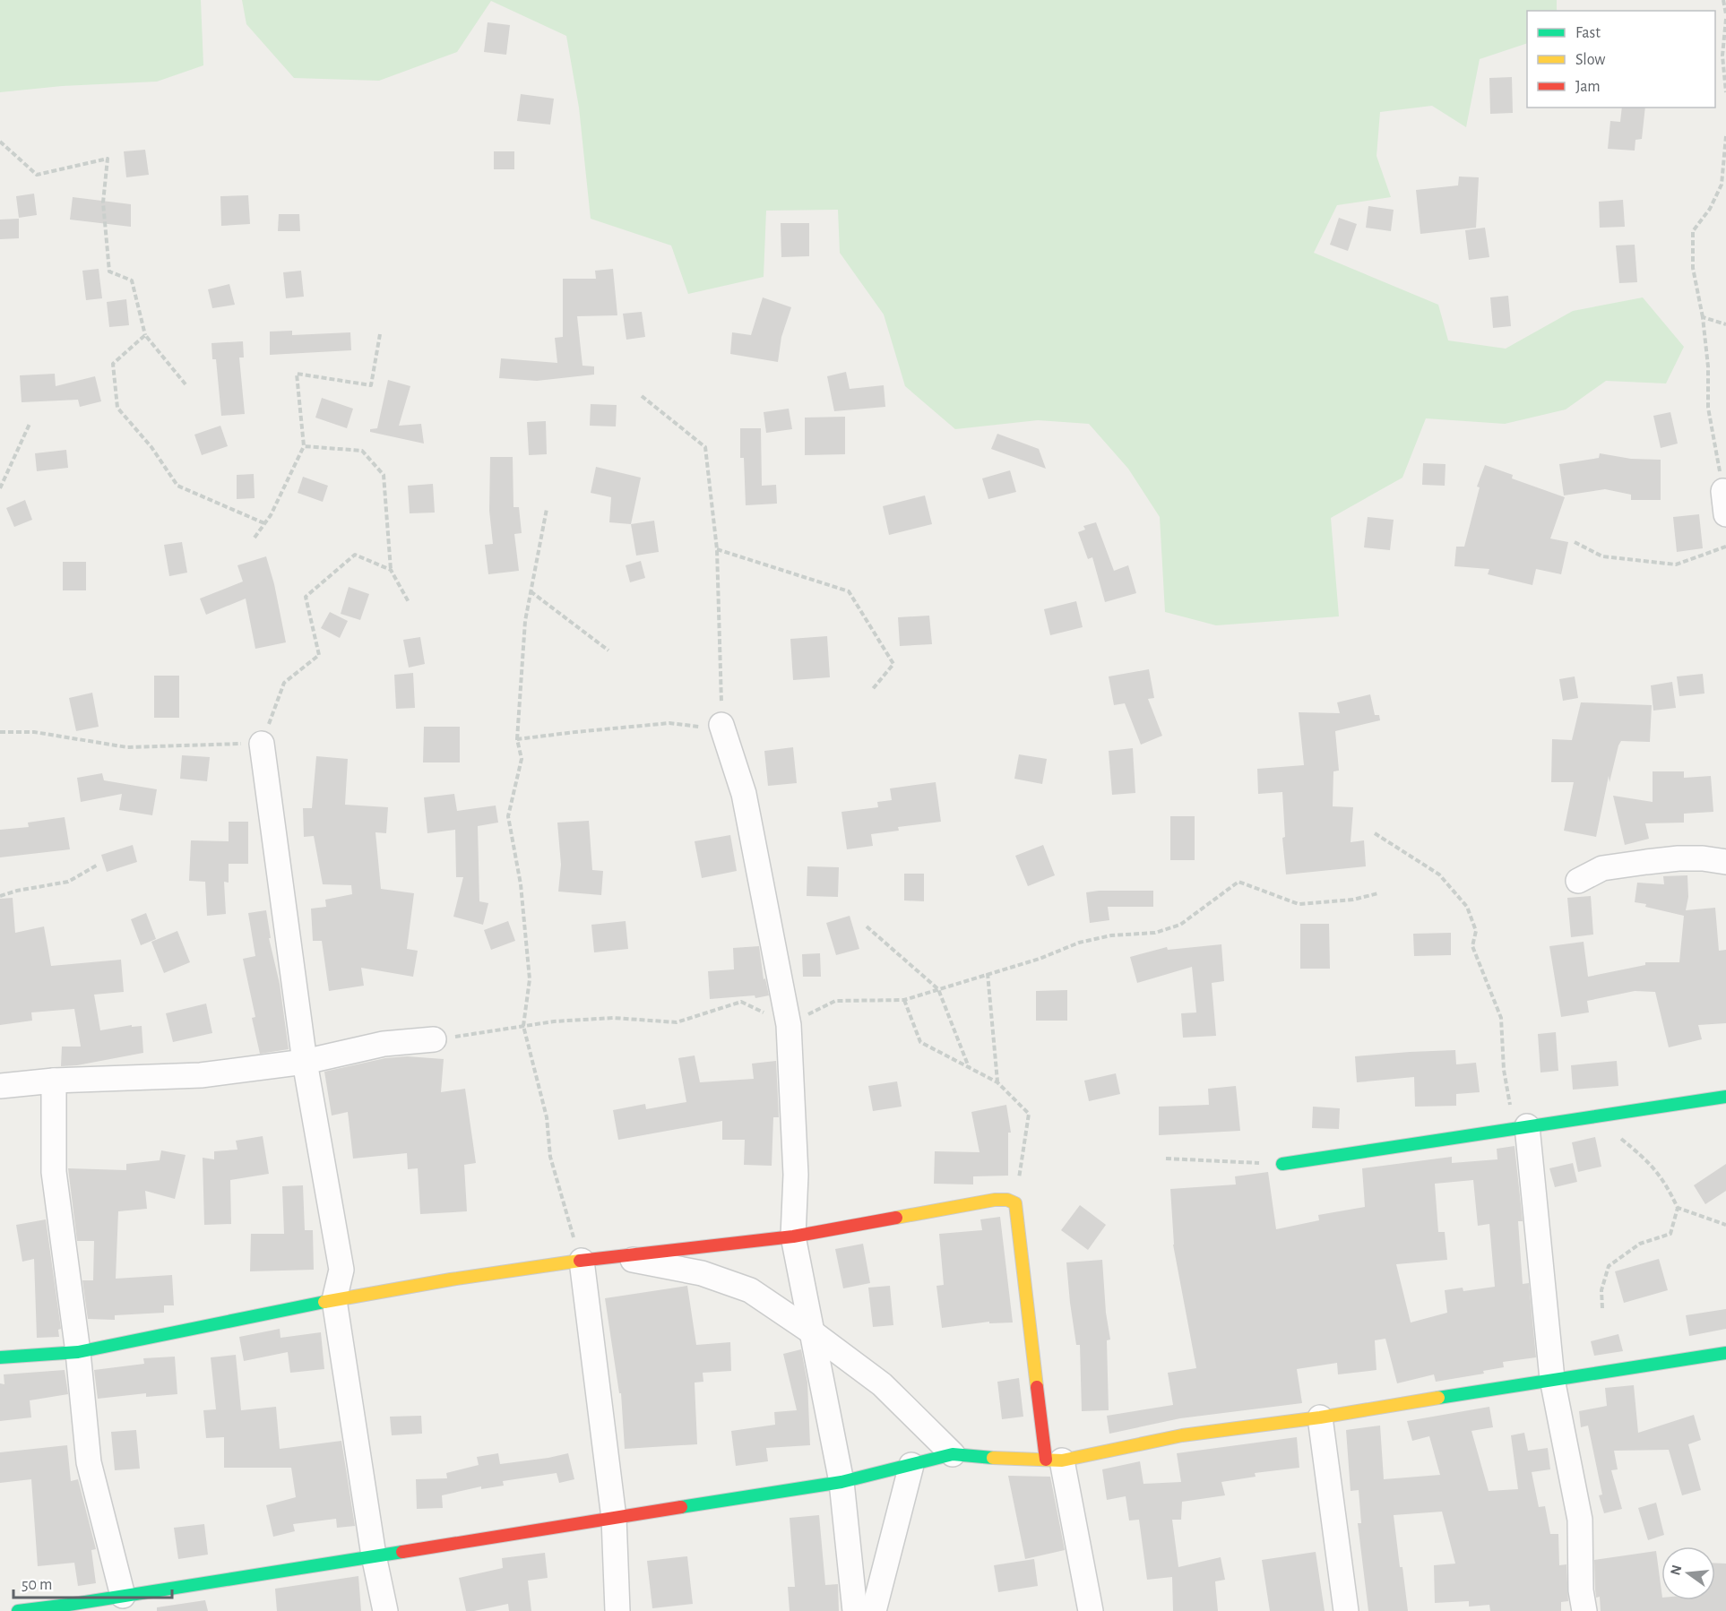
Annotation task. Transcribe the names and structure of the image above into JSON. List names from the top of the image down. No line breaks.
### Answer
{"legend":["Fast","Slow","Jam"],"scale_bar":"50 m","north":"left"}
